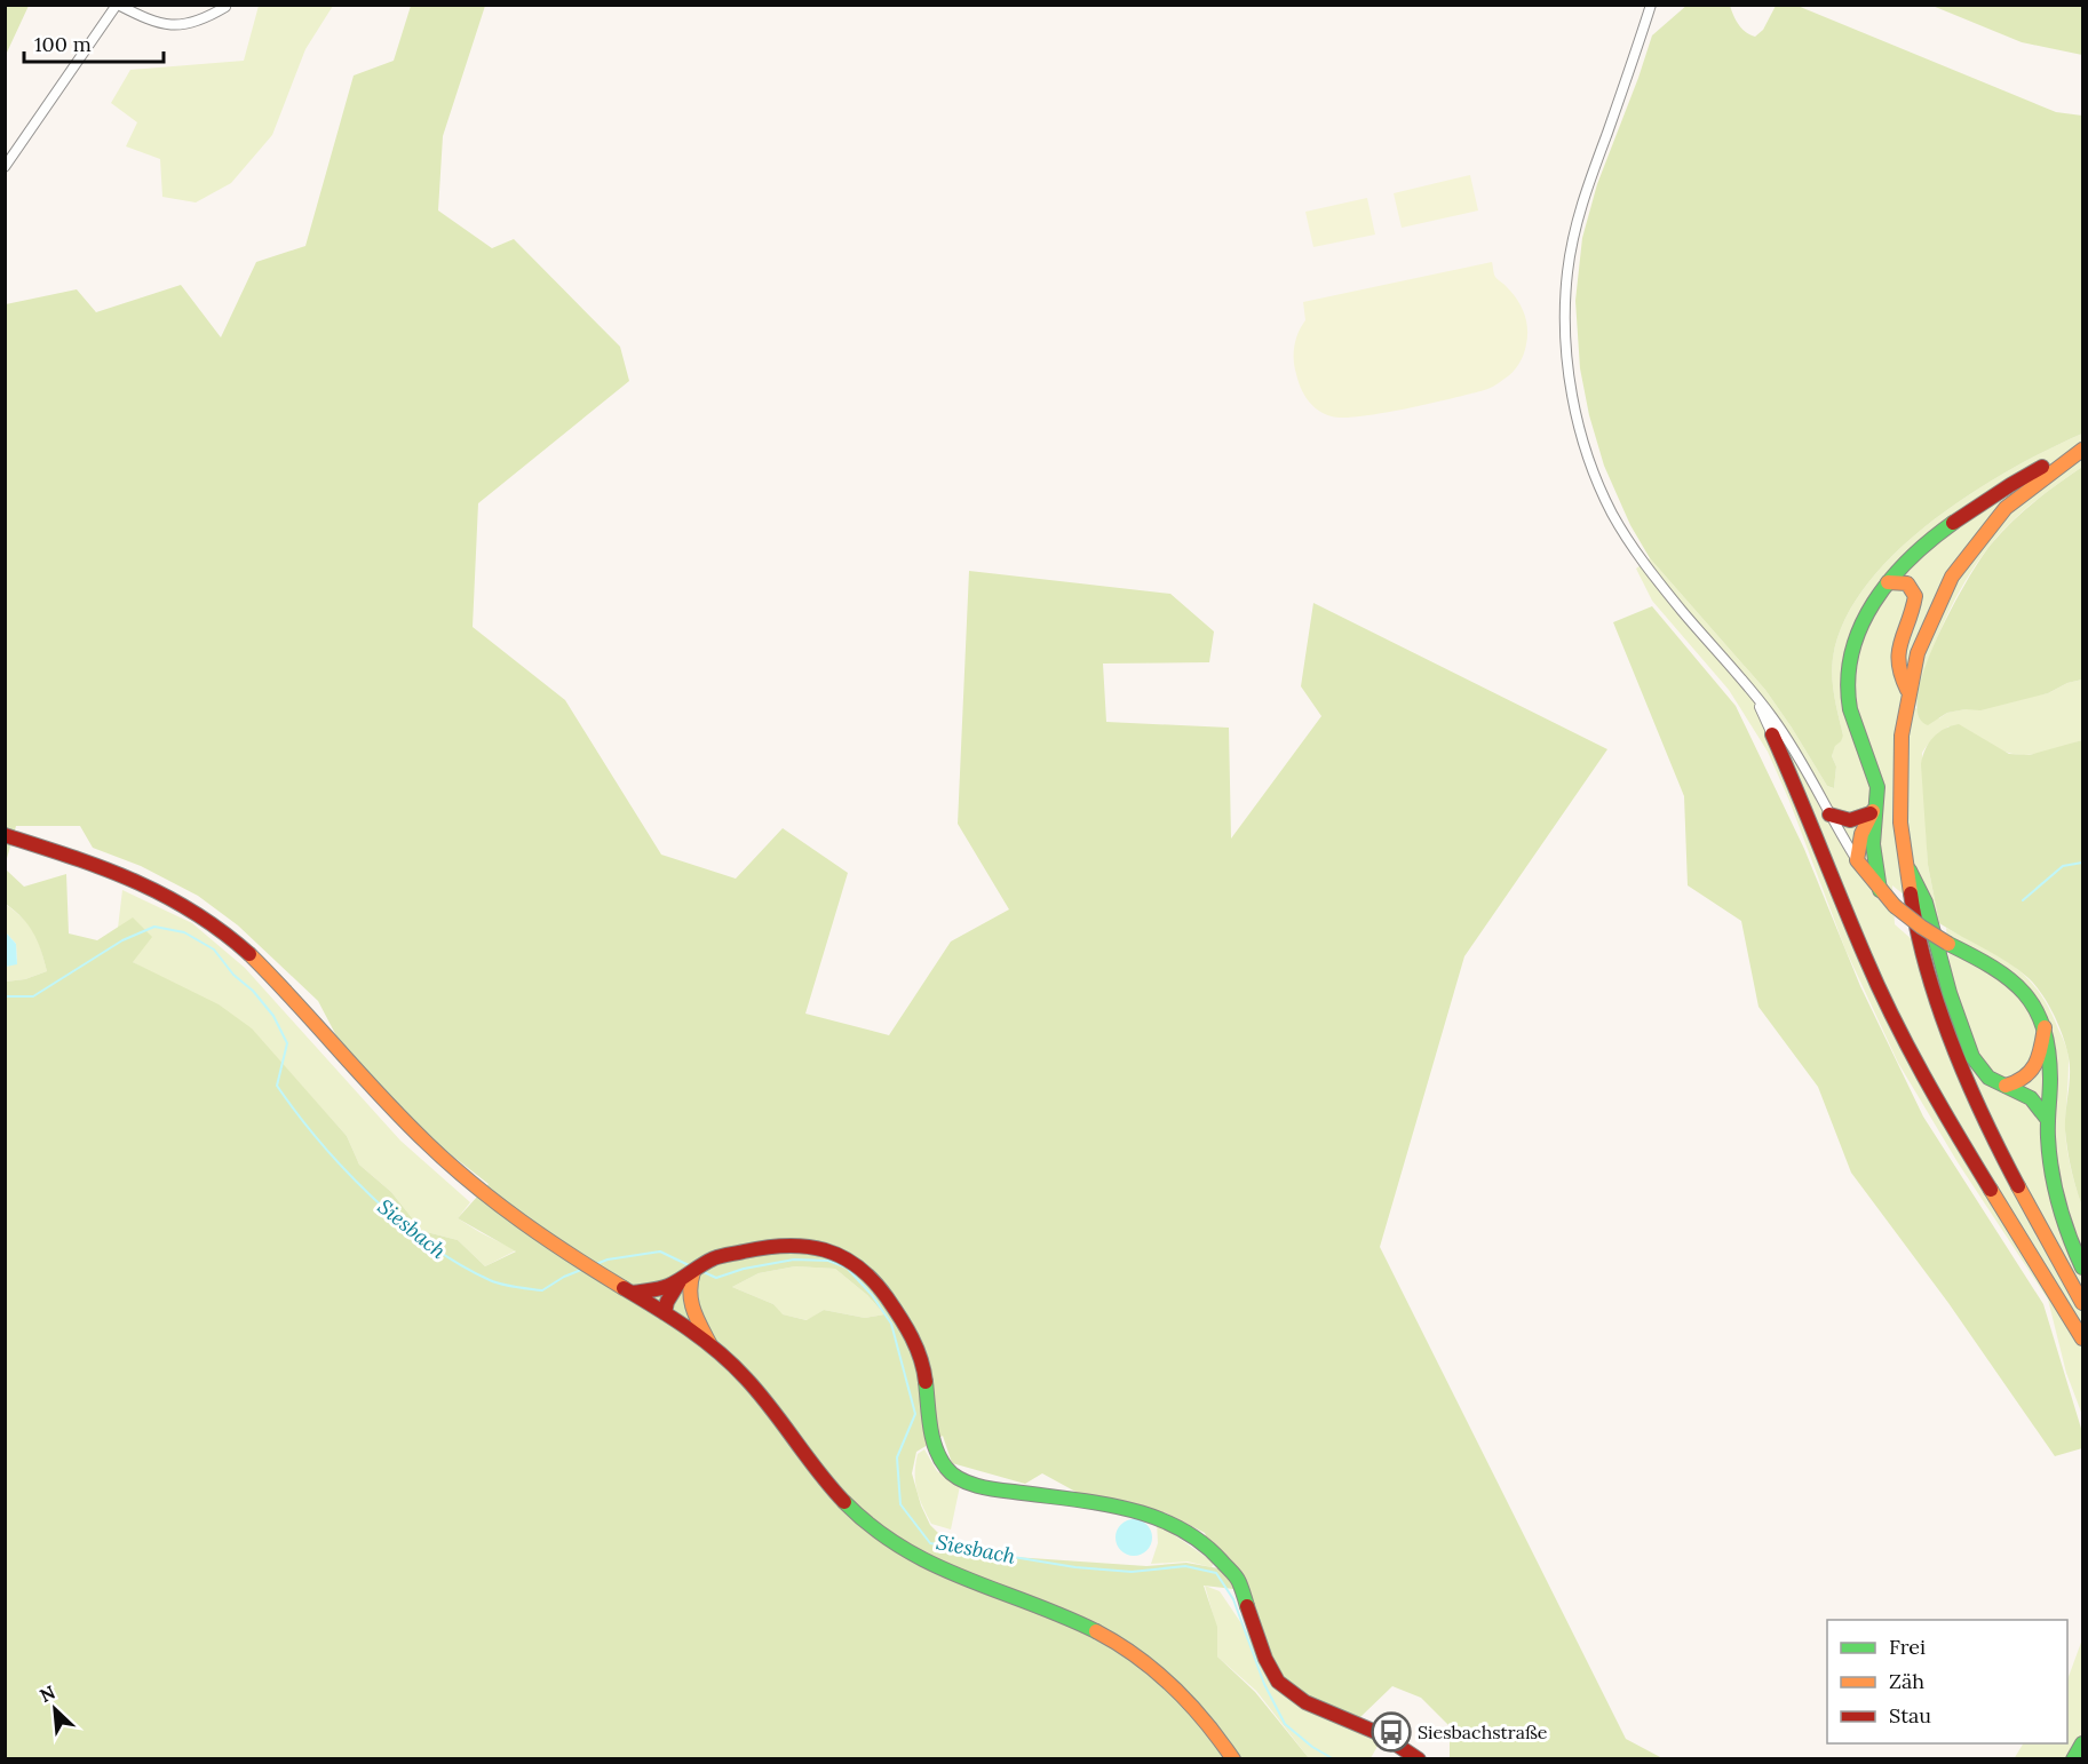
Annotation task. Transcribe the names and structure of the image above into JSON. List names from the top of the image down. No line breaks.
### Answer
{"water":["Siesbach"],"places":{"bus stop":["Siesbachstraße"]},"legend":["Frei","Zäh","Stau"],"scale_bar":"100 m","north":"top left"}
